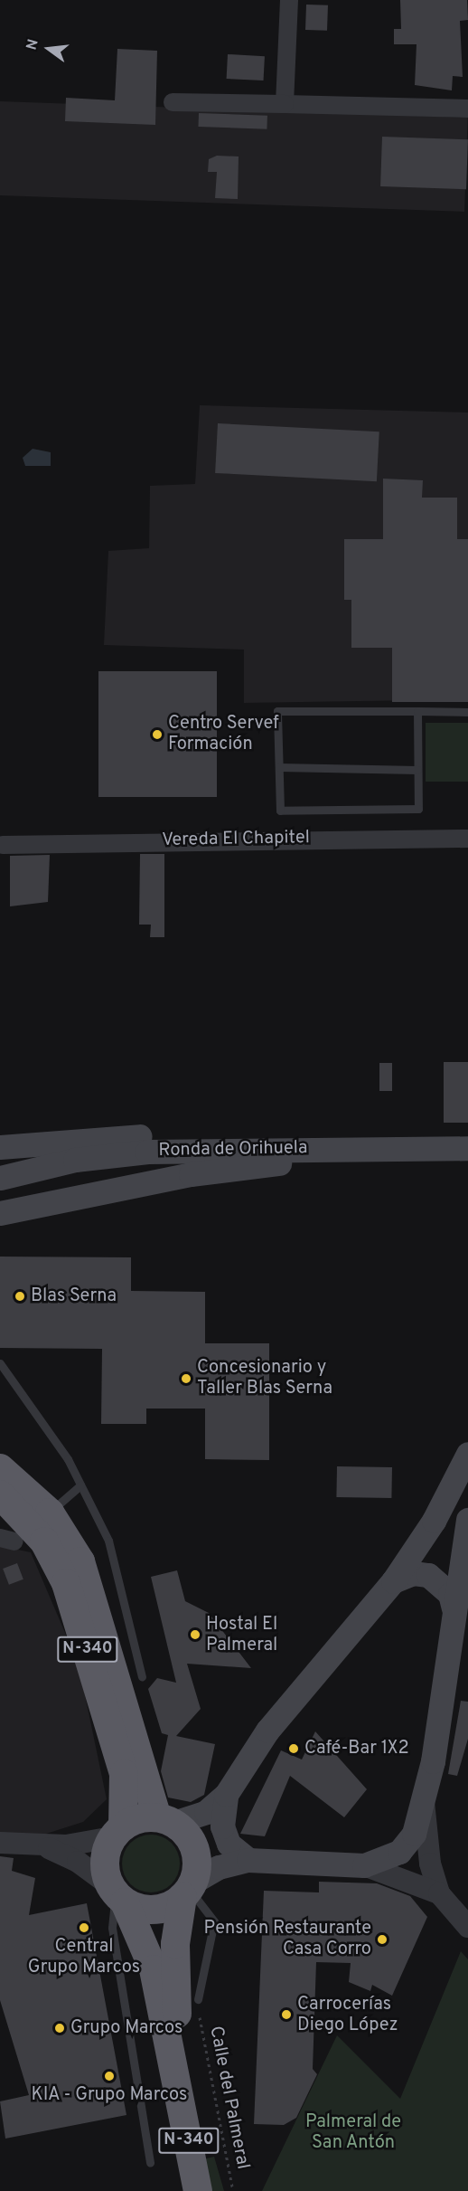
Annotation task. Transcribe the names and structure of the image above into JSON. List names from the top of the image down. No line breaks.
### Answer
{"streets":{"highway":["N-340"],"main road":["Ronda de Orihuela"],"street":["Vereda El Chapitel"],"path":["Calle del Palmeral"]},"parks":["Palmeral de San Antón"],"places":["Centro Servef Formación","Blas Serna","Concesionario y Taller Blas Serna","Hostal El Palmeral","Café-Bar 1X2","Central Grupo Marcos","Pensión Restaurante Casa Corro","Carrocerías Diego López","Grupo Marcos","KIA - Grupo Marcos"],"north":"left"}
